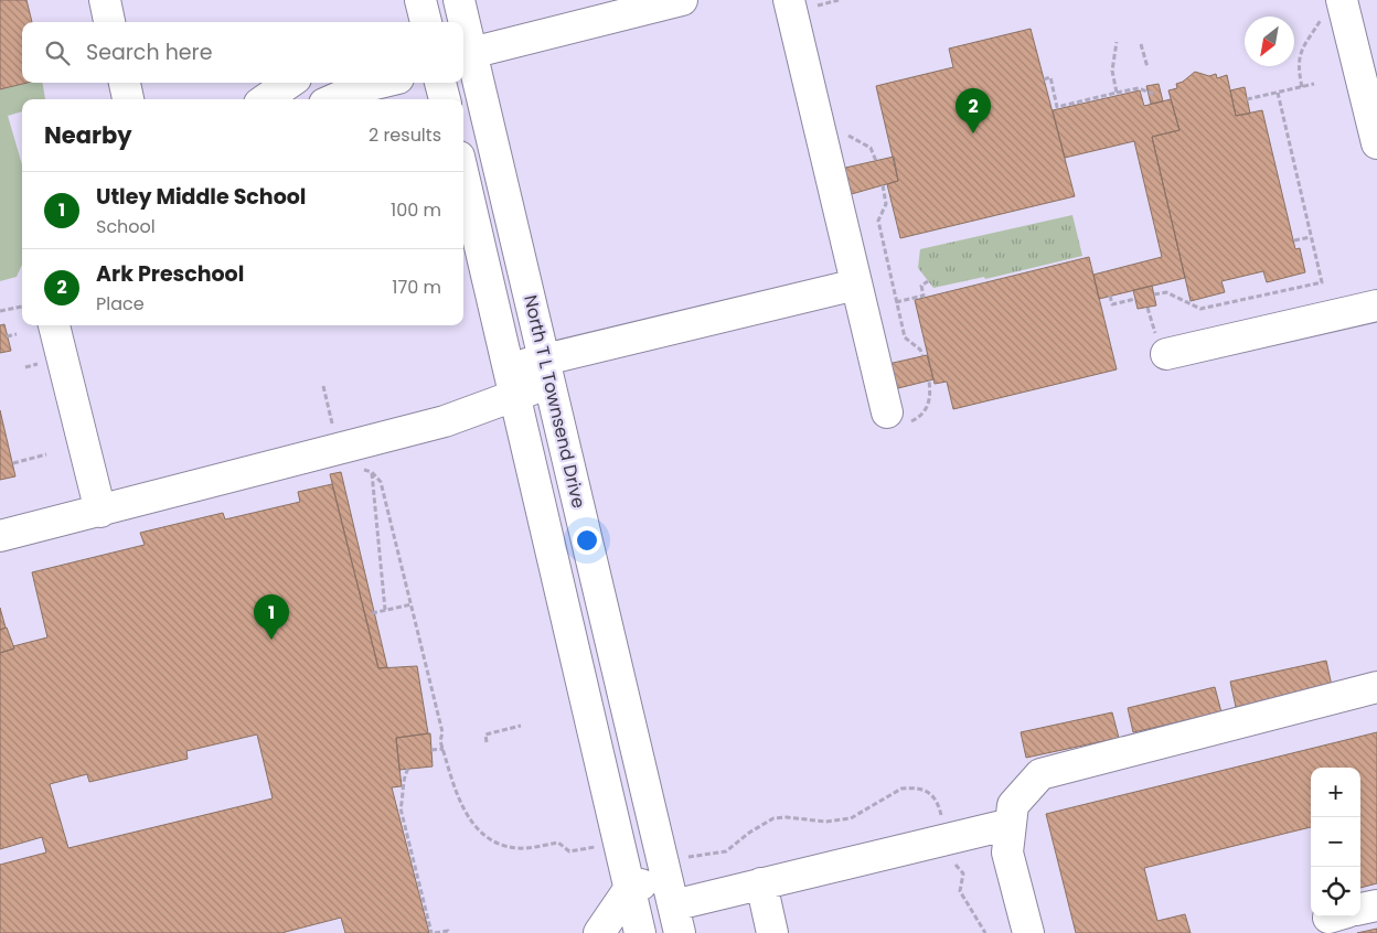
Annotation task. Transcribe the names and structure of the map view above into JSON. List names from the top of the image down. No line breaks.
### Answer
{"streets":{"street":["North T L Townsend Drive"]},"north":"bottom left","page":{"search":"Search here","pins":["2","1"],"heading":["Nearby","2 results"],"list":[{"mark":"1","name":"Utley Middle School","note":"School","value":"100 m"},{"mark":"2","name":"Ark Preschool","note":"Place","value":"170 m"}],"map_buttons":["+","−"]}}
